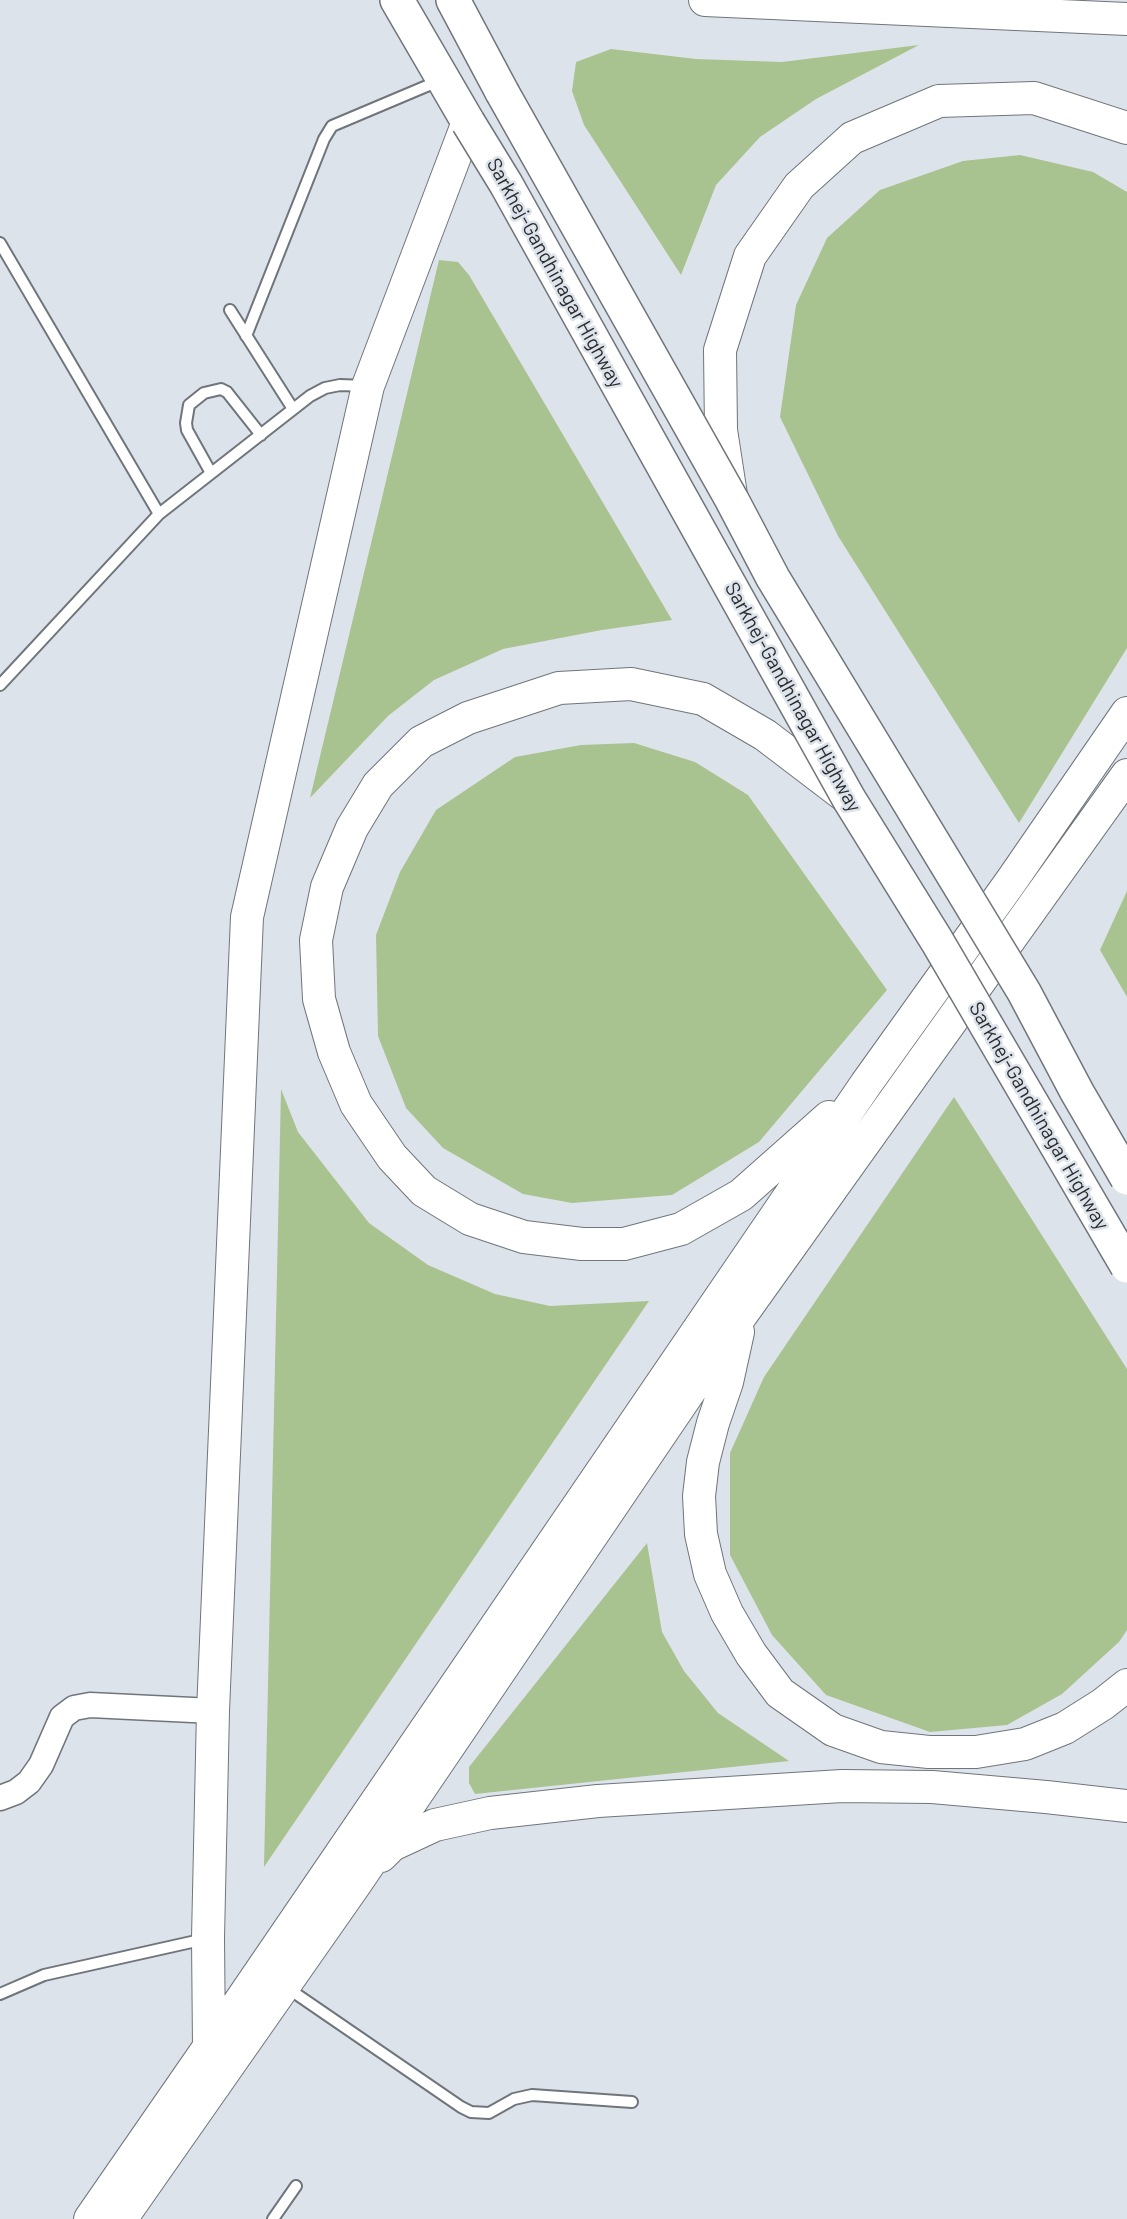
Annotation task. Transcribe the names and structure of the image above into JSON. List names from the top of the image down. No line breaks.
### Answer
{"streets":{"highway":["Sarkhej-Gandhinagar Highway"]}}
